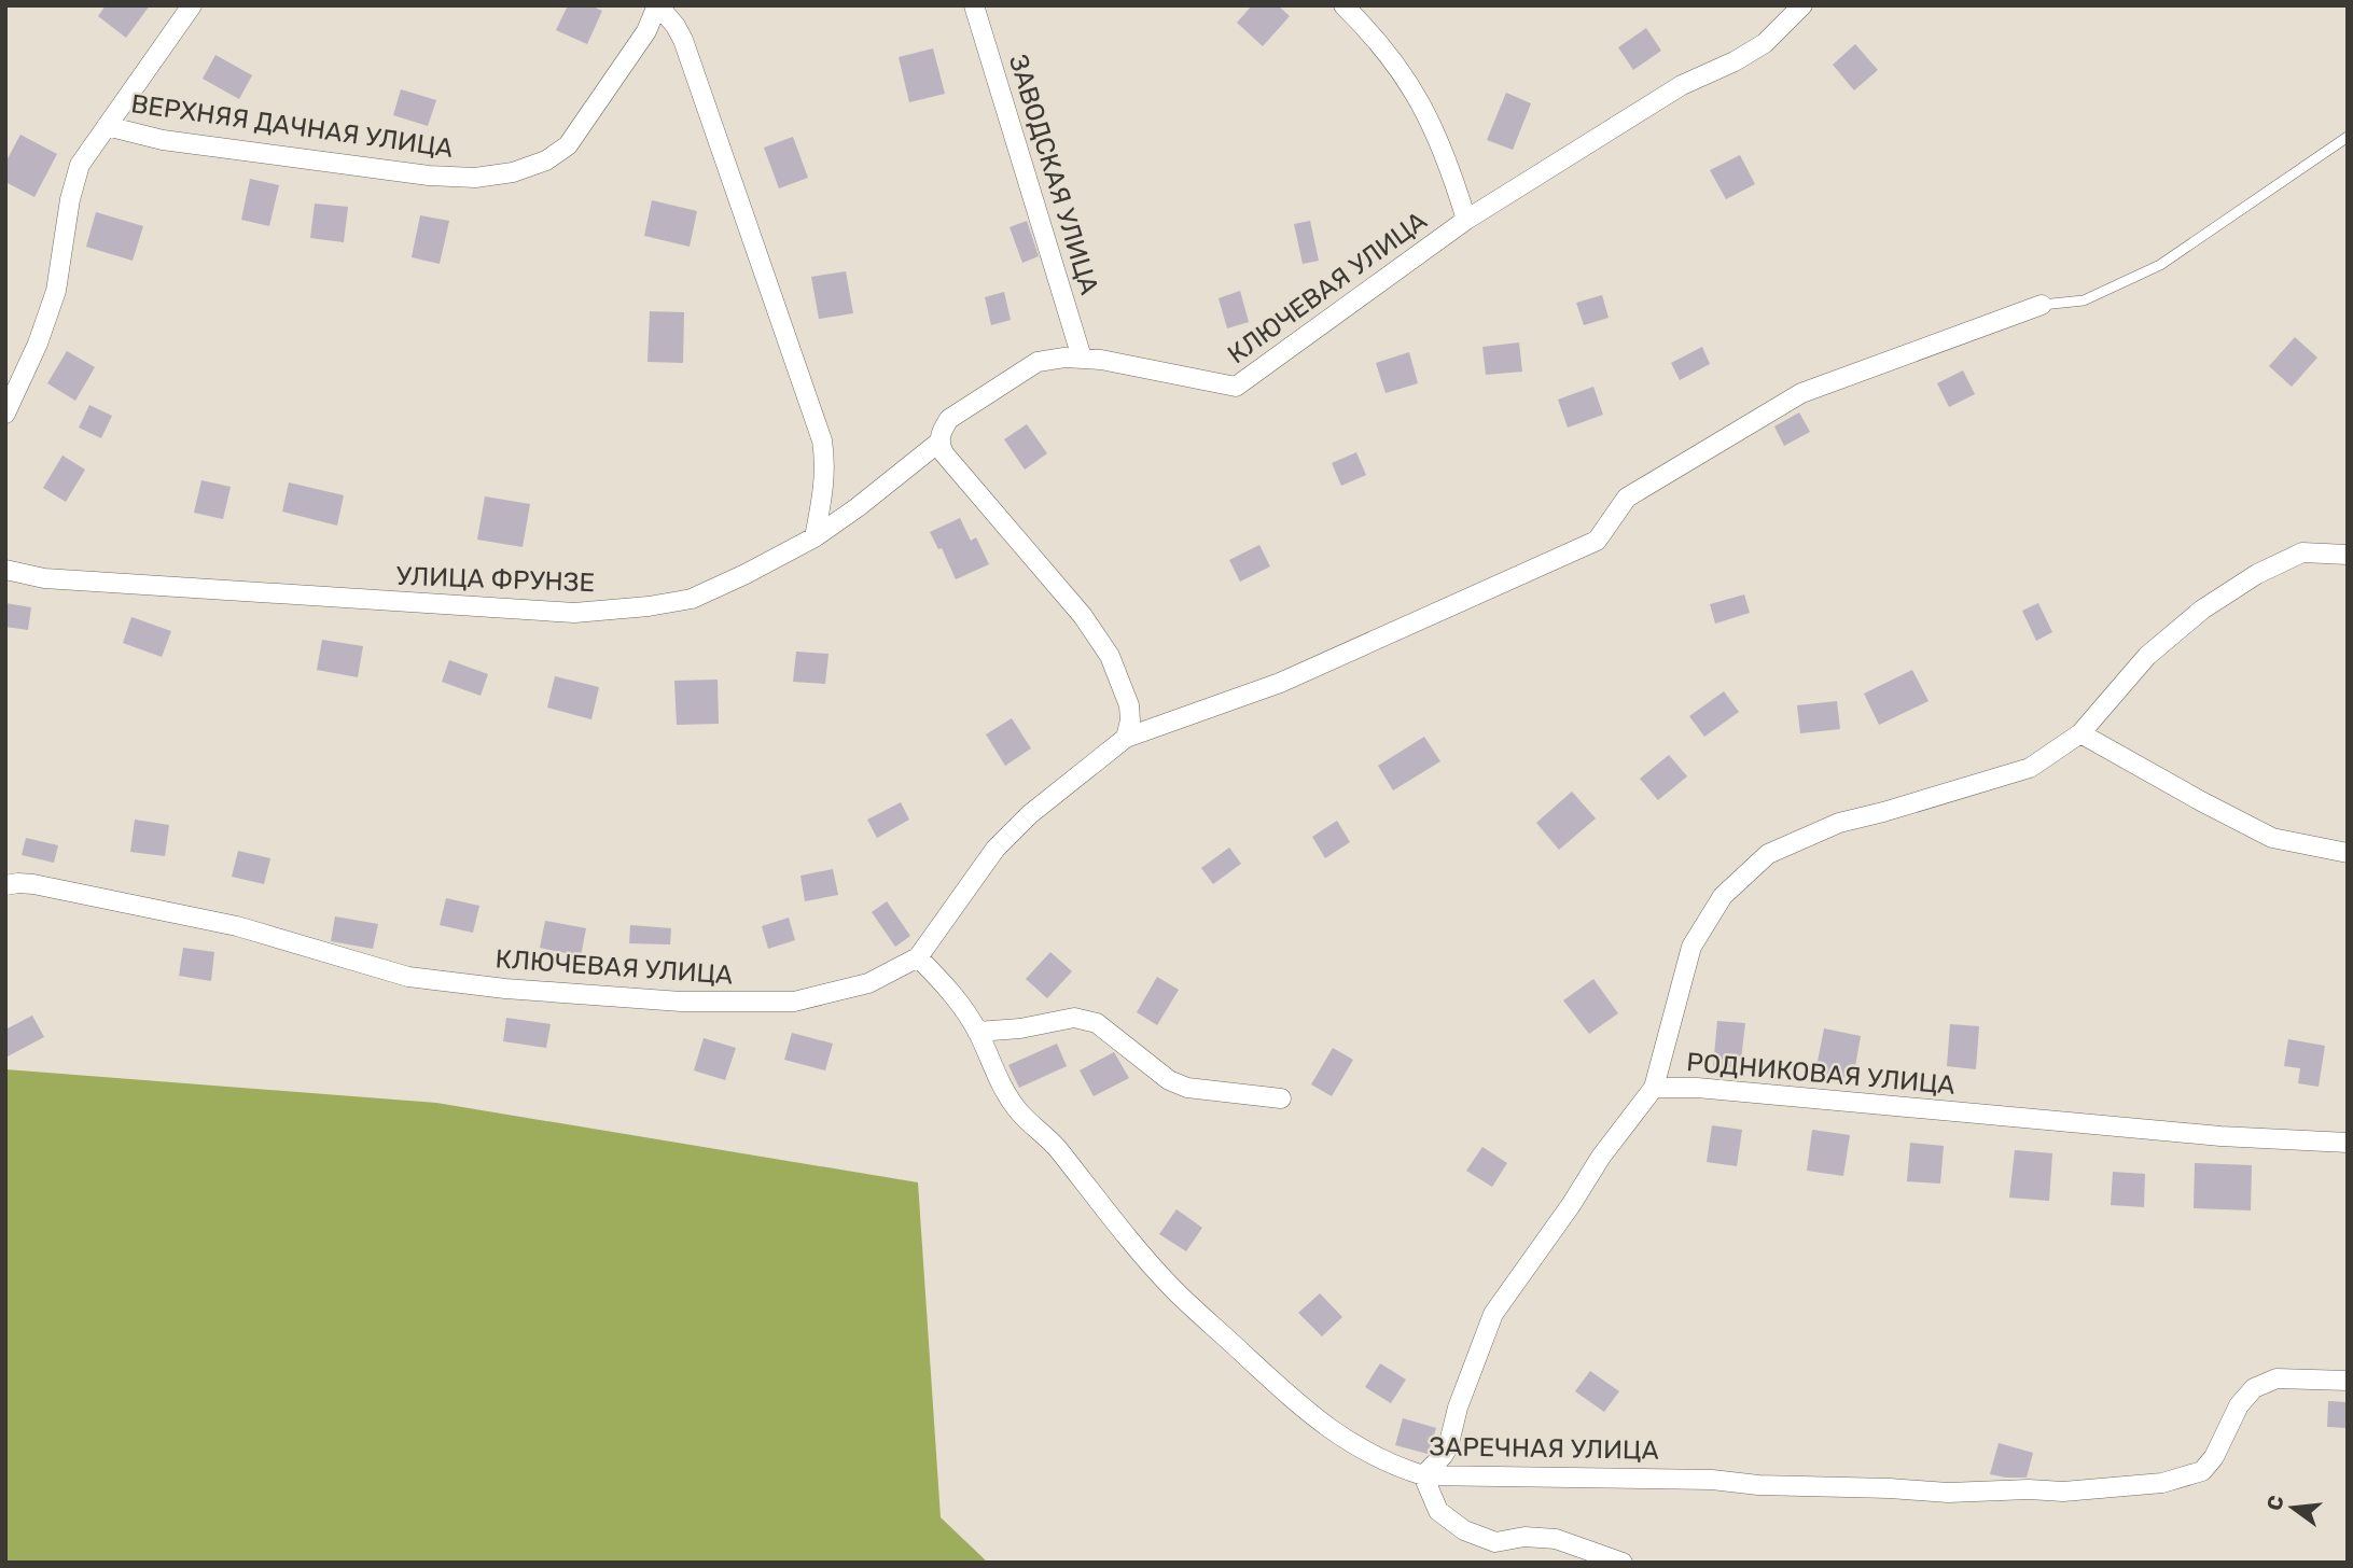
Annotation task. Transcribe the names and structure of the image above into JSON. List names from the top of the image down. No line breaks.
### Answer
{"streets":{"street":["ВЕРХНЯЯ ДАЧНАЯ УЛИЦА","ЗАВОДСКАЯ УЛИЦА","КЛЮЧЕВАЯ УЛИЦА","УЛИЦА ФРУНЗЕ","РОДНИКОВАЯ УЛИЦА","ЗАРЕЧНАЯ УЛИЦА"]},"crossings":[["ЗАВОДСКАЯ УЛИЦА","КЛЮЧЕВАЯ УЛИЦА"],["КЛЮЧЕВАЯ УЛИЦА","УЛИЦА ФРУНЗЕ"],["КЛЮЧЕВАЯ УЛИЦА","ЗАРЕЧНАЯ УЛИЦА"],["РОДНИКОВАЯ УЛИЦА","ЗАРЕЧНАЯ УЛИЦА"]],"north":"left"}
